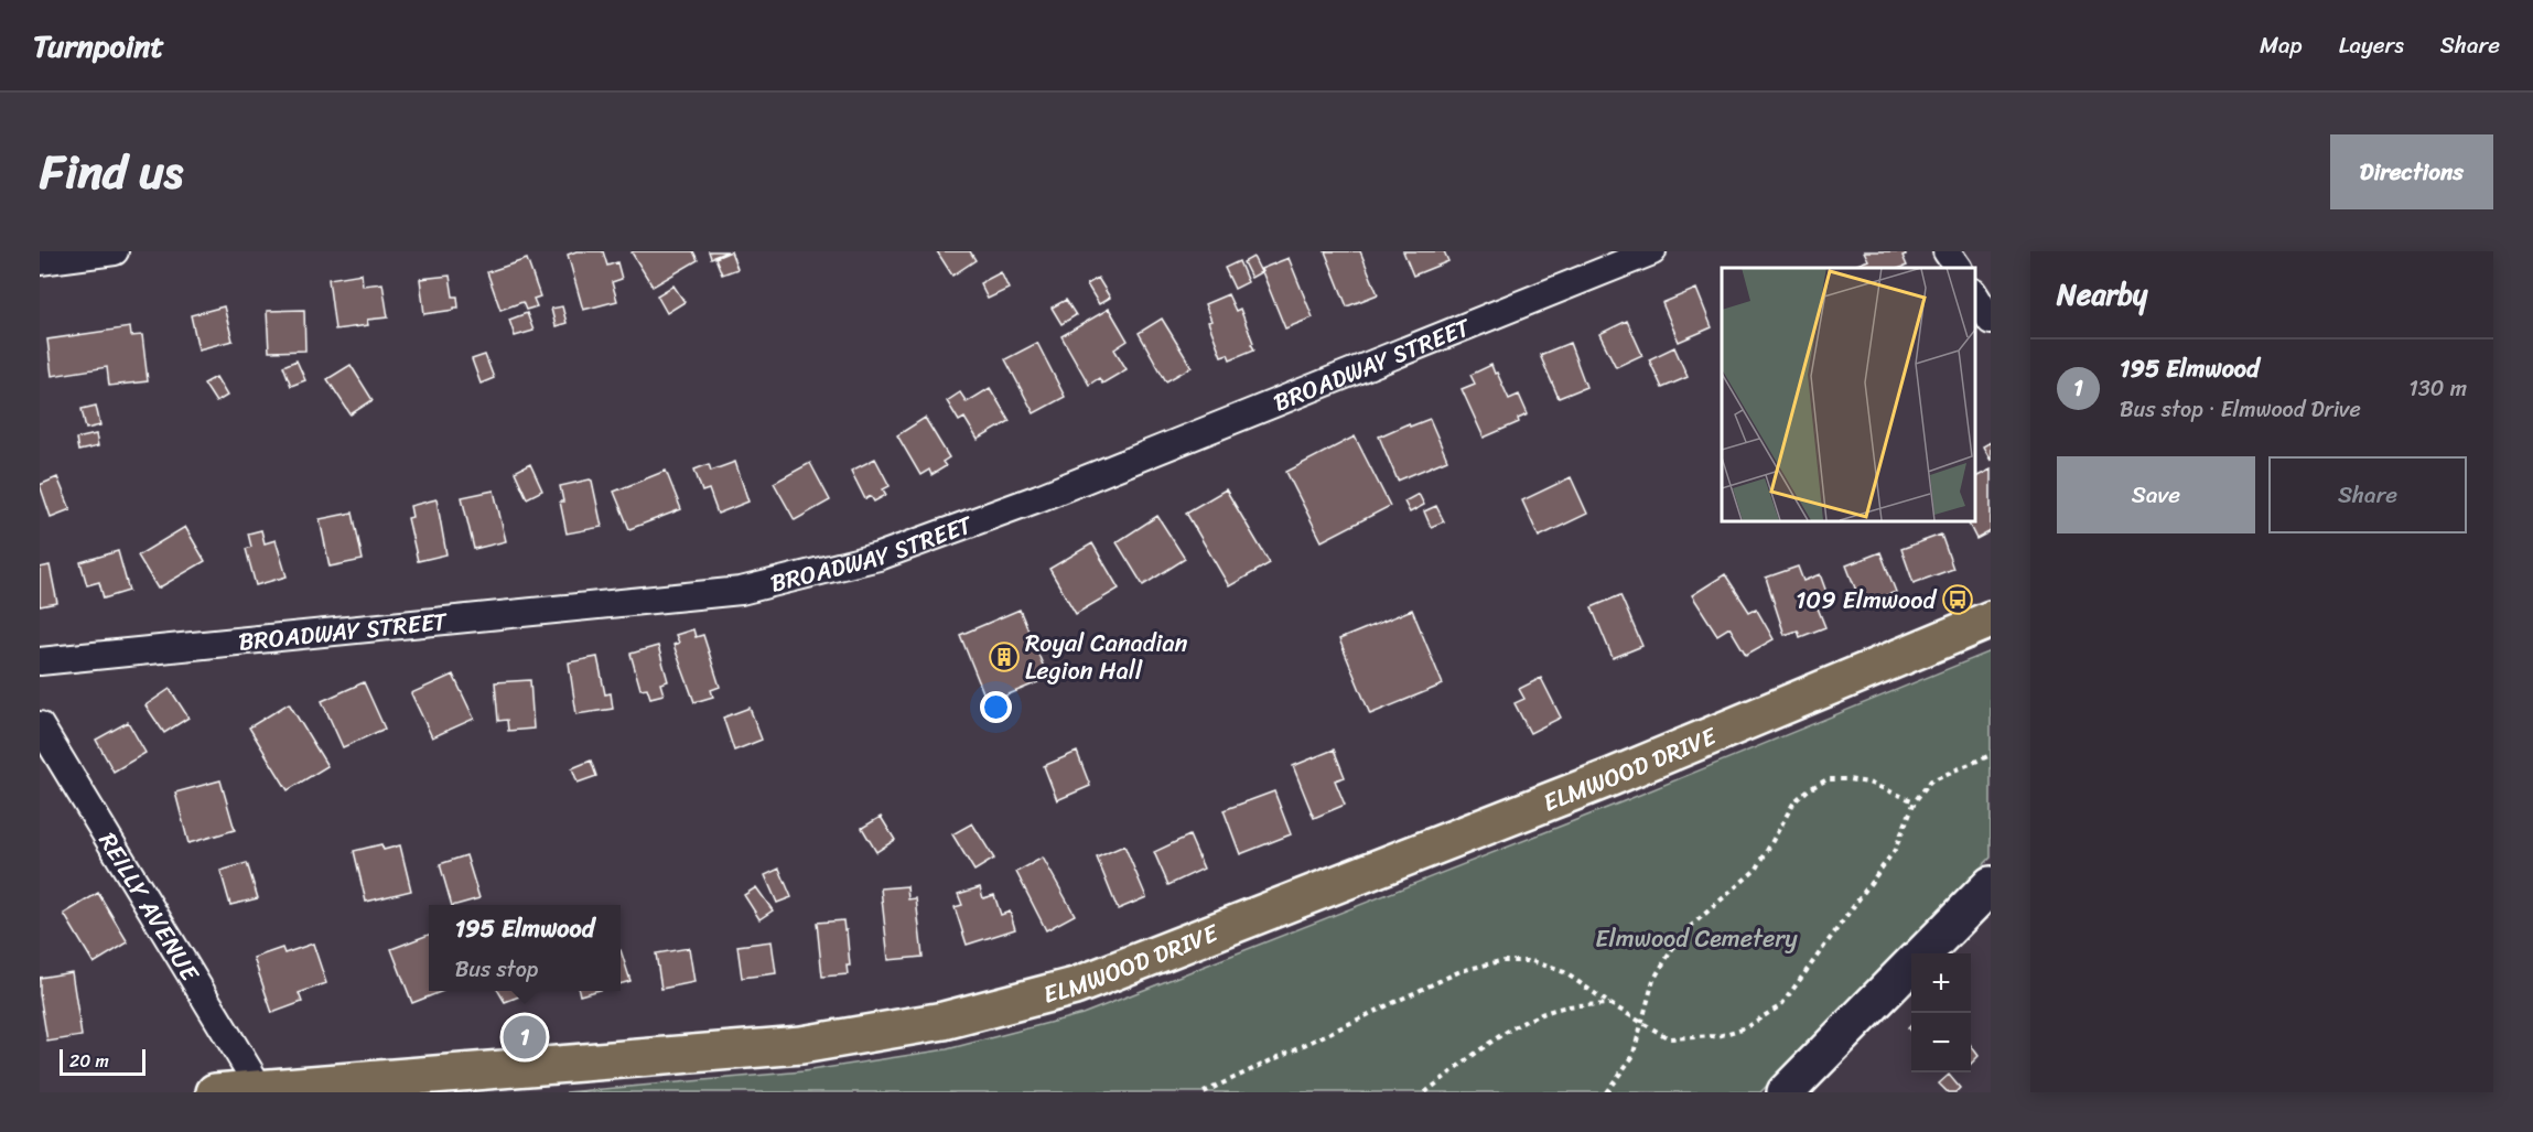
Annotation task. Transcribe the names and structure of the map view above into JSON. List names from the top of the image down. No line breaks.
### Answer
{"streets":{"main road":["ELMWOOD DRIVE"],"street":["BROADWAY STREET","REILLY AVENUE"]},"crossings":[["ELMWOOD DRIVE","REILLY AVENUE"]],"parks":["Elmwood Cemetery"],"places":{"bus stop":["109 Elmwood"],"building":["Royal Canadian Legion Hall"]},"scale_bar":"20 m","page":{"header":"Turnpoint","nav":["Map","Layers","Share"],"title":"Find us","buttons":["Directions",["Save","Share"]],"heading":"Nearby","list":[{"mark":"1","name":"195 Elmwood","note":"Bus stop · Elmwood Drive","value":"130 m"}],"popup":["195 Elmwood","Bus stop"],"map_buttons":["+","−"],"pins":"1","scale":"20 m"}}
